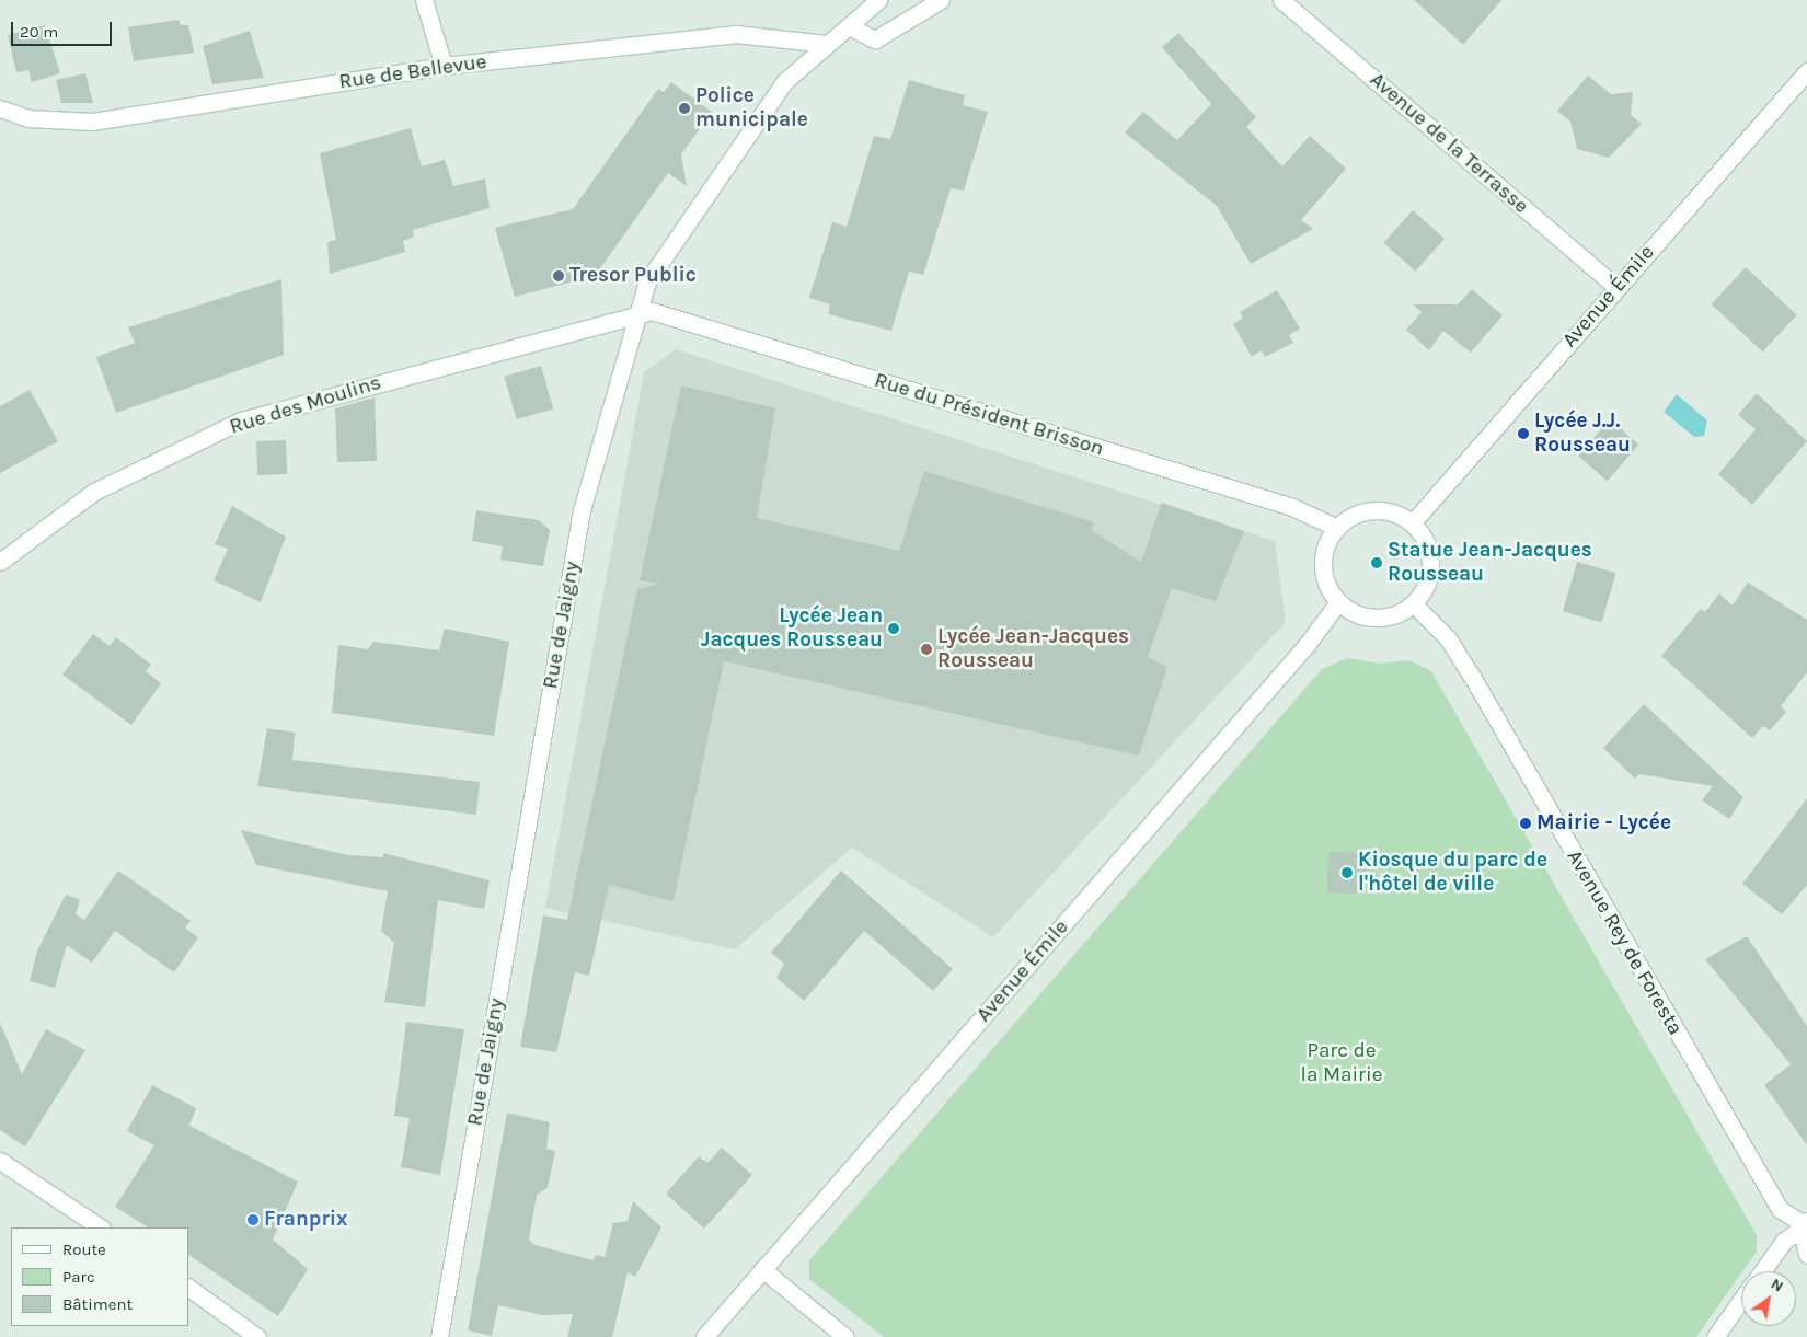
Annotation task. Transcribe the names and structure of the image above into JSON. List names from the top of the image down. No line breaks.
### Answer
{"streets":{"street":["Rue de Bellevue","Avenue de la Terrasse","Avenue Émile","Rue des Moulins","Rue du Président Brisson","Rue de Jaigny","Avenue Rey de Foresta"]},"crossings":[["Rue de Bellevue","Rue de Jaigny"],["Avenue de la Terrasse","Avenue Émile"],["Avenue Émile","Rue du Président Brisson"],["Avenue Émile","Avenue Rey de Foresta"],["Rue des Moulins","Rue du Président Brisson"],["Rue des Moulins","Rue de Jaigny"],["Rue du Président Brisson","Rue de Jaigny"],["Rue du Président Brisson","Avenue Rey de Foresta"]],"parks":["Parc de la Mairie"],"places":["Police municipale","Tresor Public","Lycée J.J. Rousseau","Statue Jean-Jacques Rousseau","Lycée Jean Jacques Rousseau","Lycée Jean-Jacques Rousseau","Mairie - Lycée","Kiosque du parc de l'hôtel de ville","Franprix"],"legend":["Route","Parc","Bâtiment"],"scale_bar":"20 m","north":"top right"}
